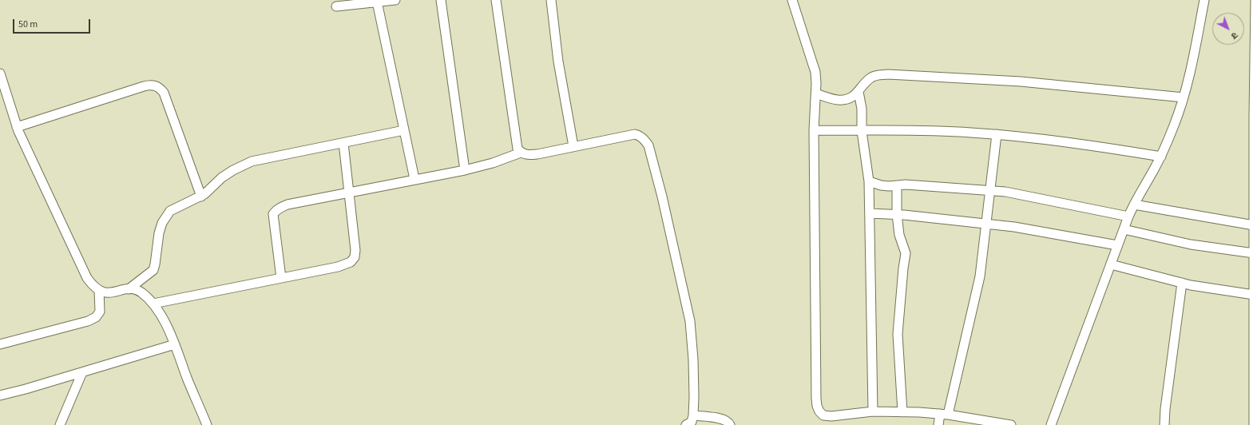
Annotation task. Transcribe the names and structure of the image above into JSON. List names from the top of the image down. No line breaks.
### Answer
{"scale_bar":"50 m","north":"bottom right"}
